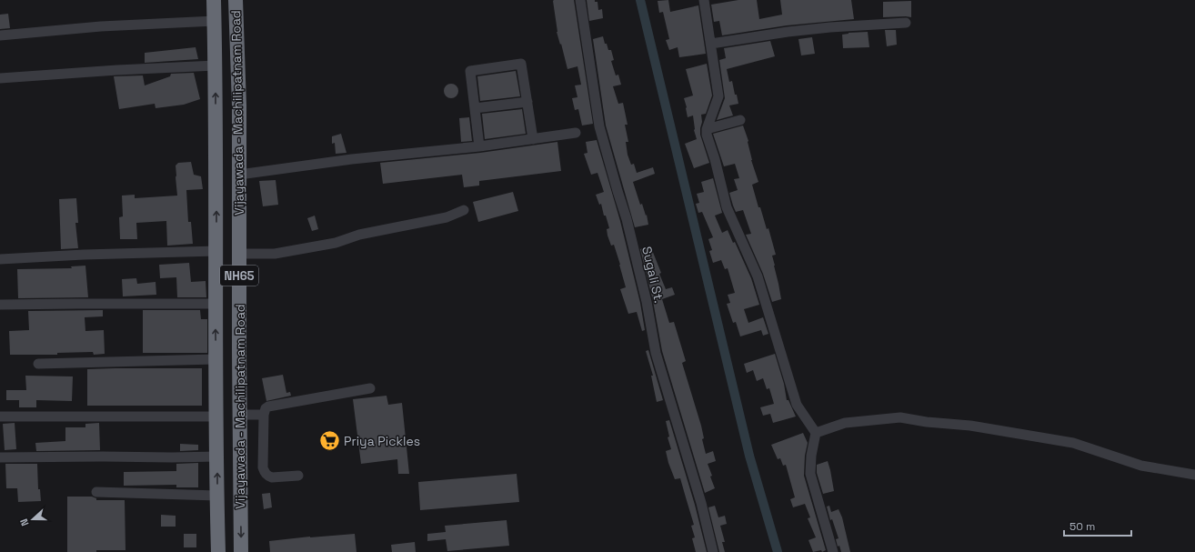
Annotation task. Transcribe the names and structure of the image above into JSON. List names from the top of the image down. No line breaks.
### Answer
{"streets":{"highway":["Vijayawada - Machilipatnam Road","NH65"],"street":["Sugali St."]},"places":{"supermarket":["Priya Pickles"]},"scale_bar":"50 m","north":"left"}
